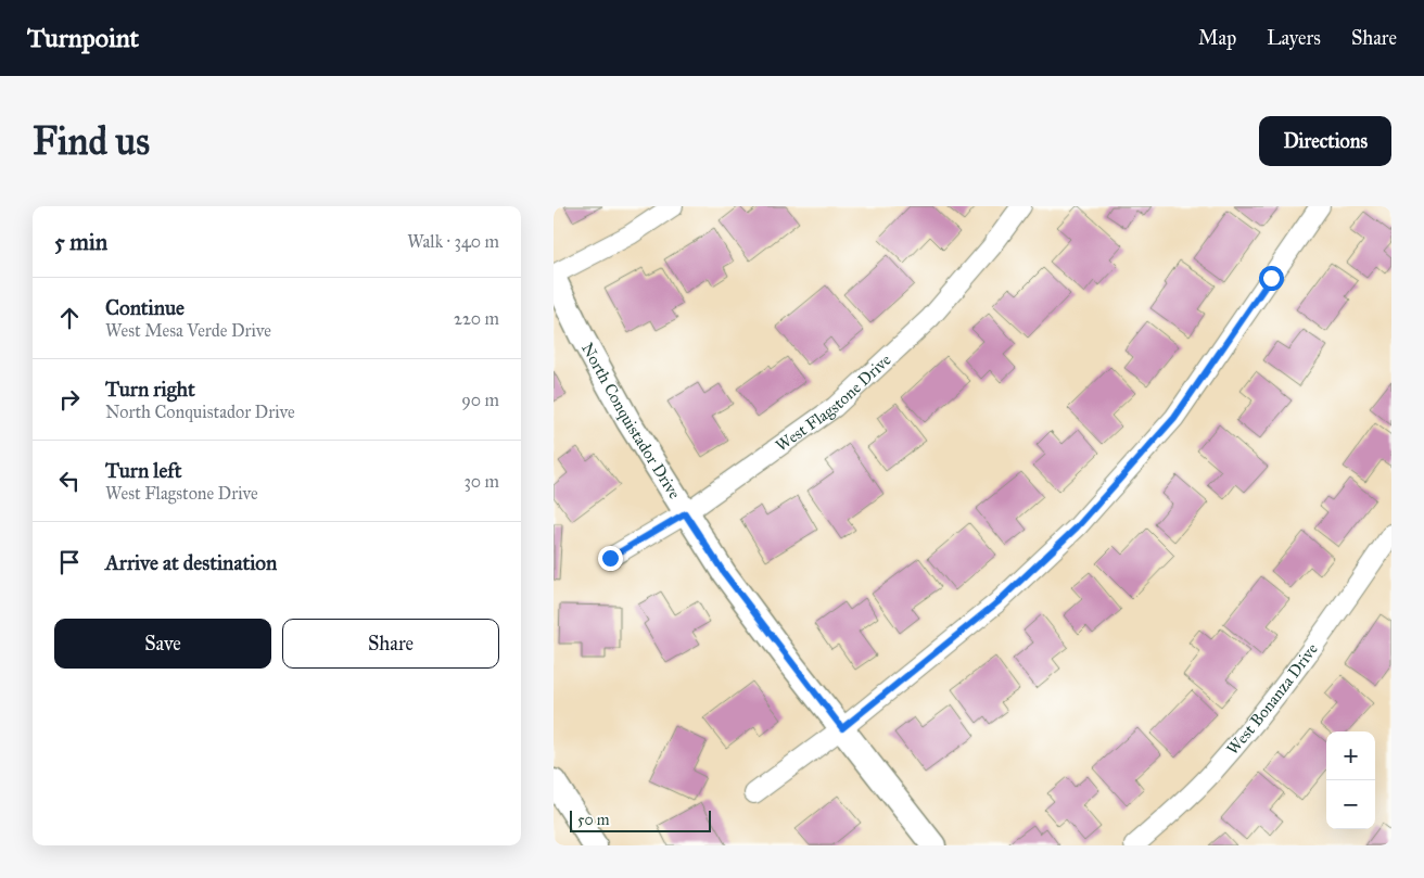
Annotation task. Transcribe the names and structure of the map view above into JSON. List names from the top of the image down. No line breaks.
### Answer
{"streets":{"street":["West Flagstone Drive","North Conquistador Drive","West Bonanza Drive"]},"crossings":[["West Flagstone Drive","North Conquistador Drive"]],"scale_bar":"50 m","page":{"header":"Turnpoint","nav":["Map","Layers","Share"],"buttons":["Directions",["Save","Share"]],"title":"Find us","heading":["5 min","Walk · 340 m"],"list":[["Continue","West Mesa Verde Drive","220 m"],["Turn right","North Conquistador Drive","90 m"],["Turn left","West Flagstone Drive","30 m"],"Arrive at destination"],"map_buttons":["+","−"],"scale":"50 m"}}
